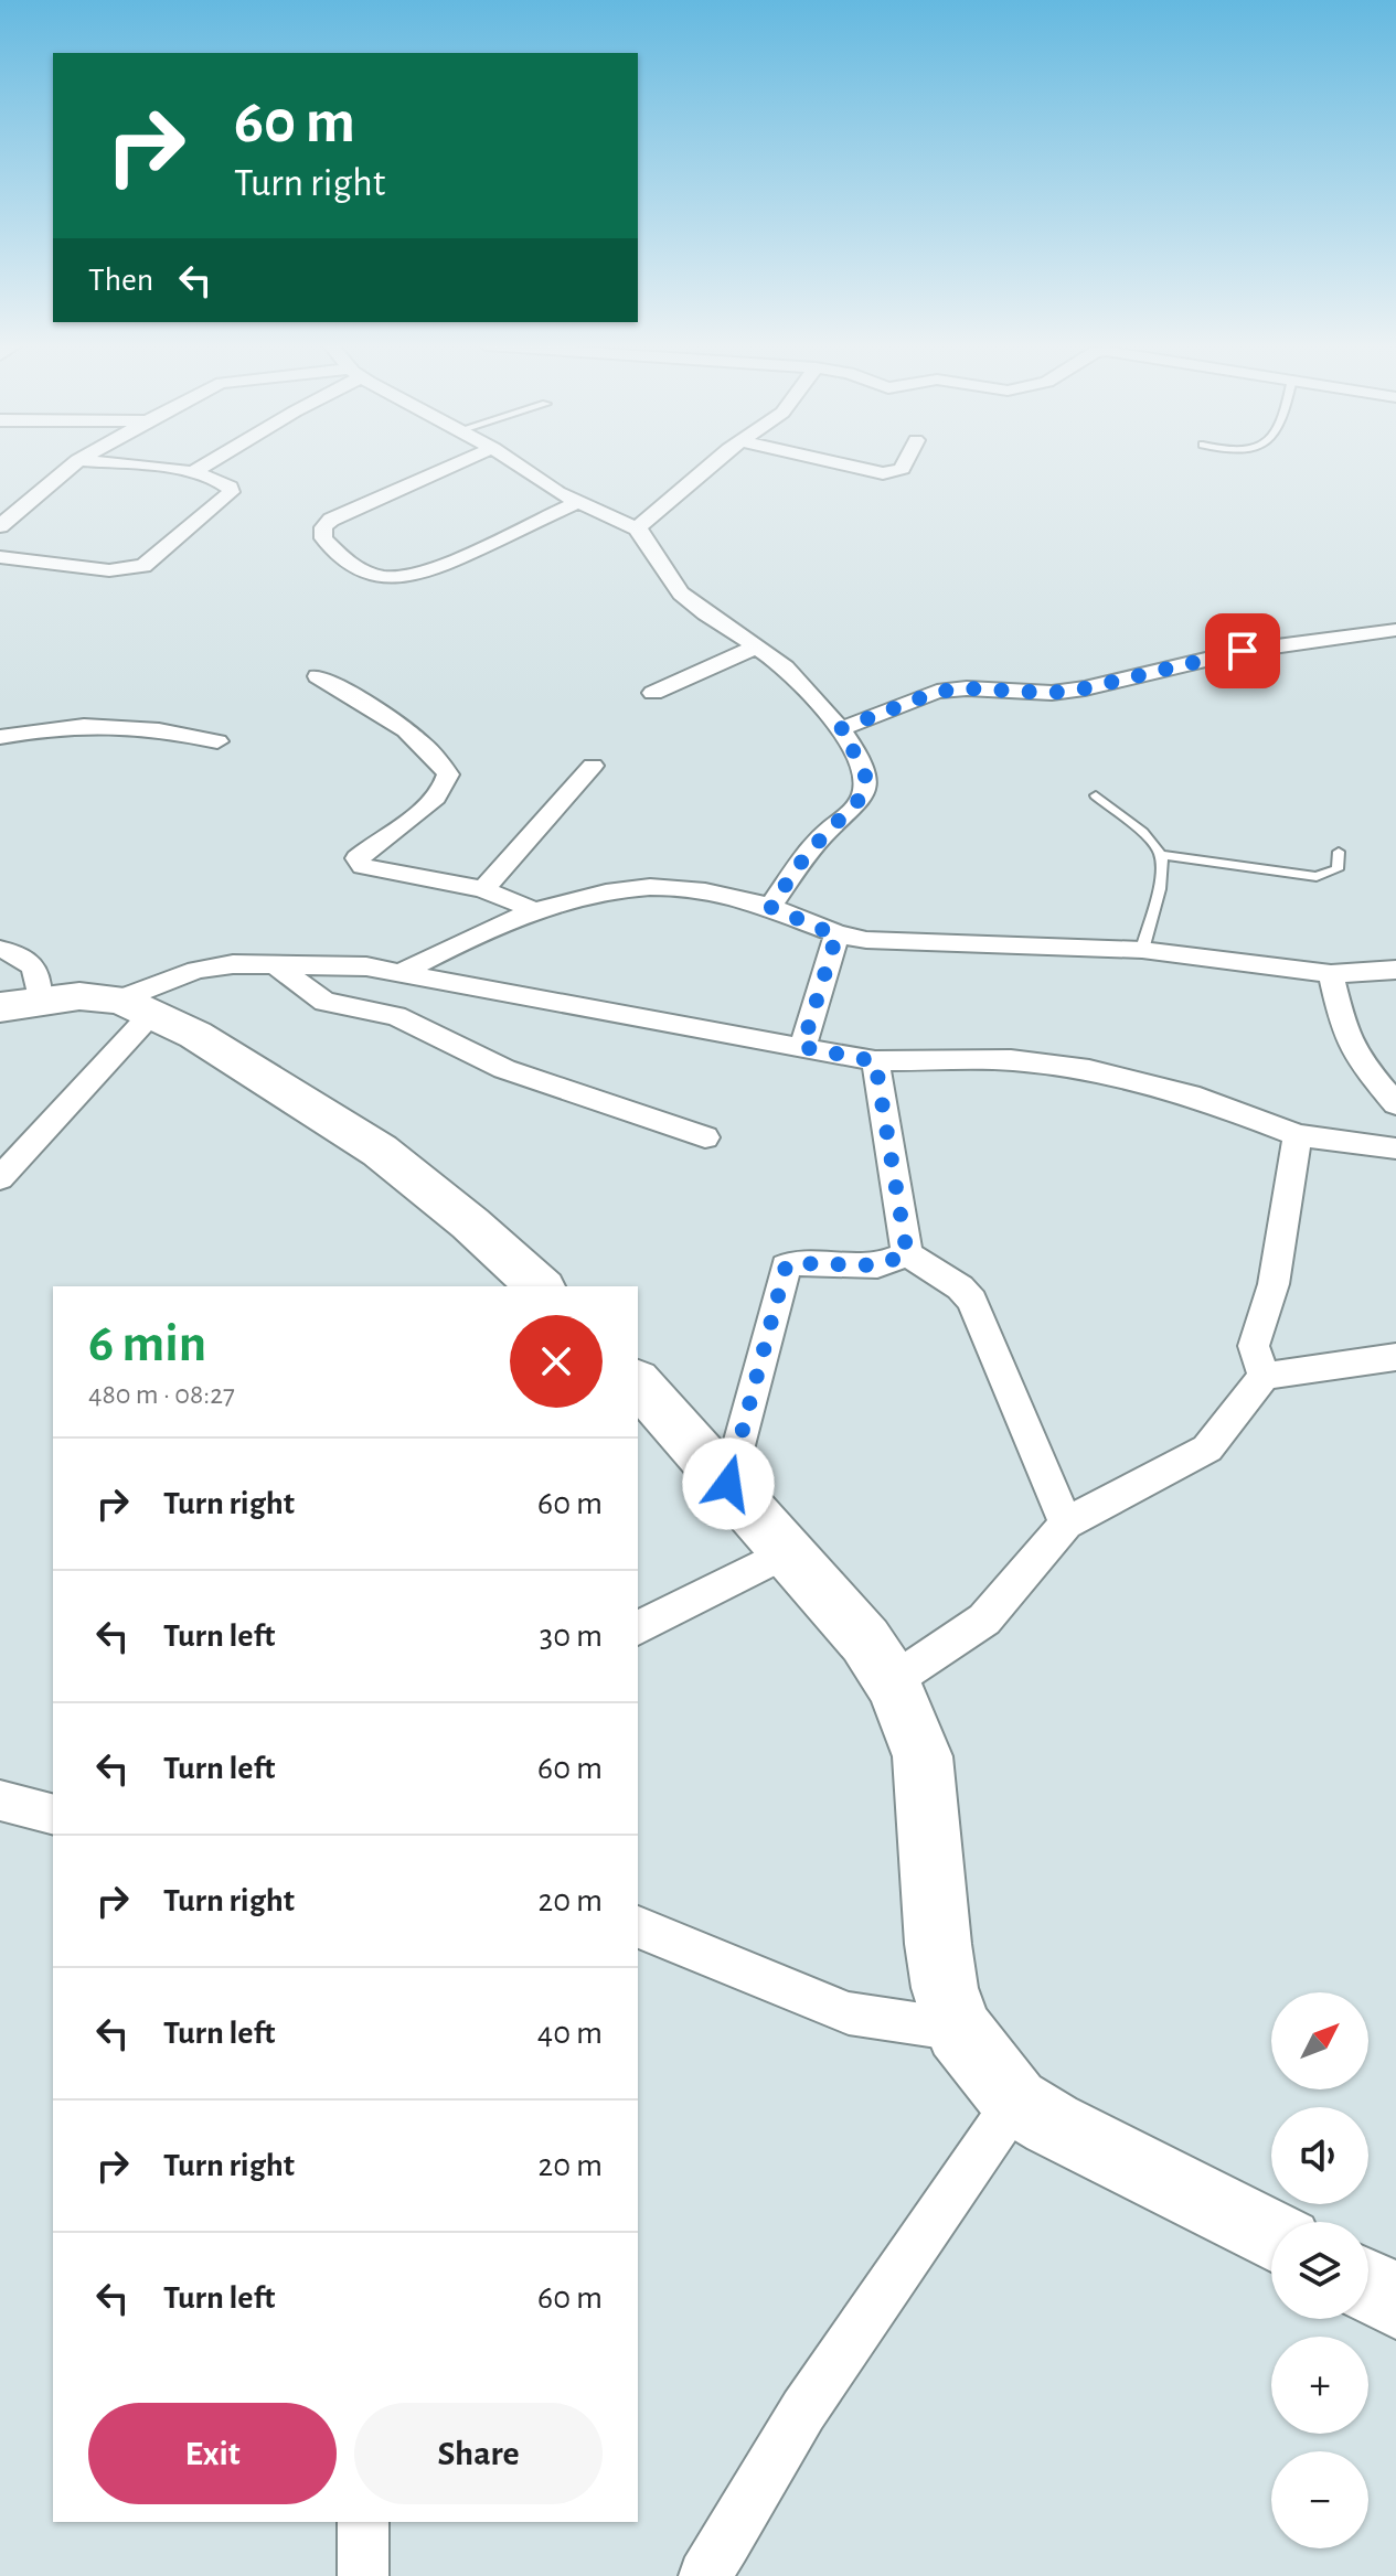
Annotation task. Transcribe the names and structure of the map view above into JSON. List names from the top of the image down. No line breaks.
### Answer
{"north":"top right","page":{"turn":["60 m","Turn right"],"then":"Then","heading":["6 min","480 m · 08:27"],"list":[{"name":"Turn right","value":"60 m"},{"name":"Turn left","value":"30 m"},{"name":"Turn left","value":"60 m"},{"name":"Turn right","value":"20 m"},{"name":"Turn left","value":"40 m"},{"name":"Turn right","value":"20 m"},{"name":"Turn left","value":"60 m"}],"map_buttons":["+","−"],"buttons":["Exit","Share"]}}
